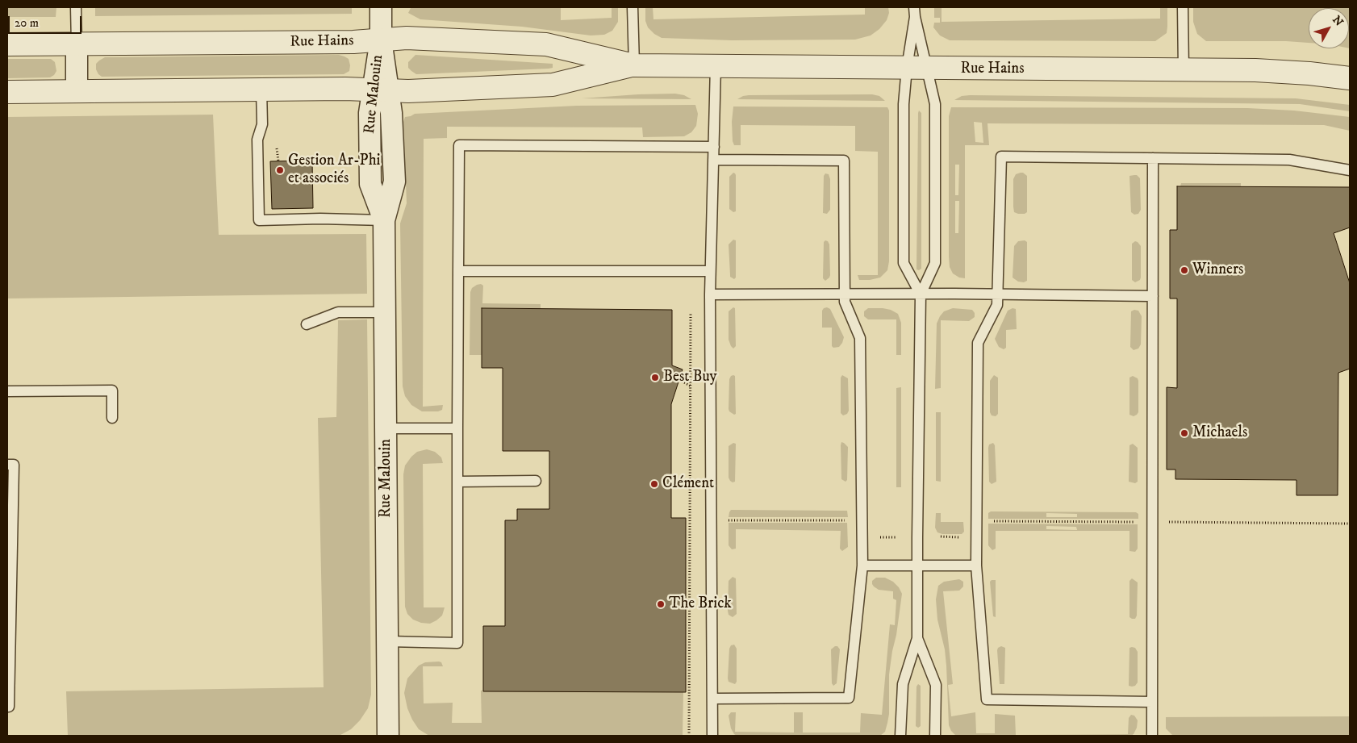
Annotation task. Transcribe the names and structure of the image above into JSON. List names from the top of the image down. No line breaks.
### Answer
{"streets":{"street":["Rue Hains","Rue Malouin"]},"crossings":[["Rue Hains","Rue Malouin"]],"places":["Gestion Ar-Phi et associés","Winners","Best Buy","Michaels","Clément","The Brick"],"scale_bar":"20 m","north":"top right"}
